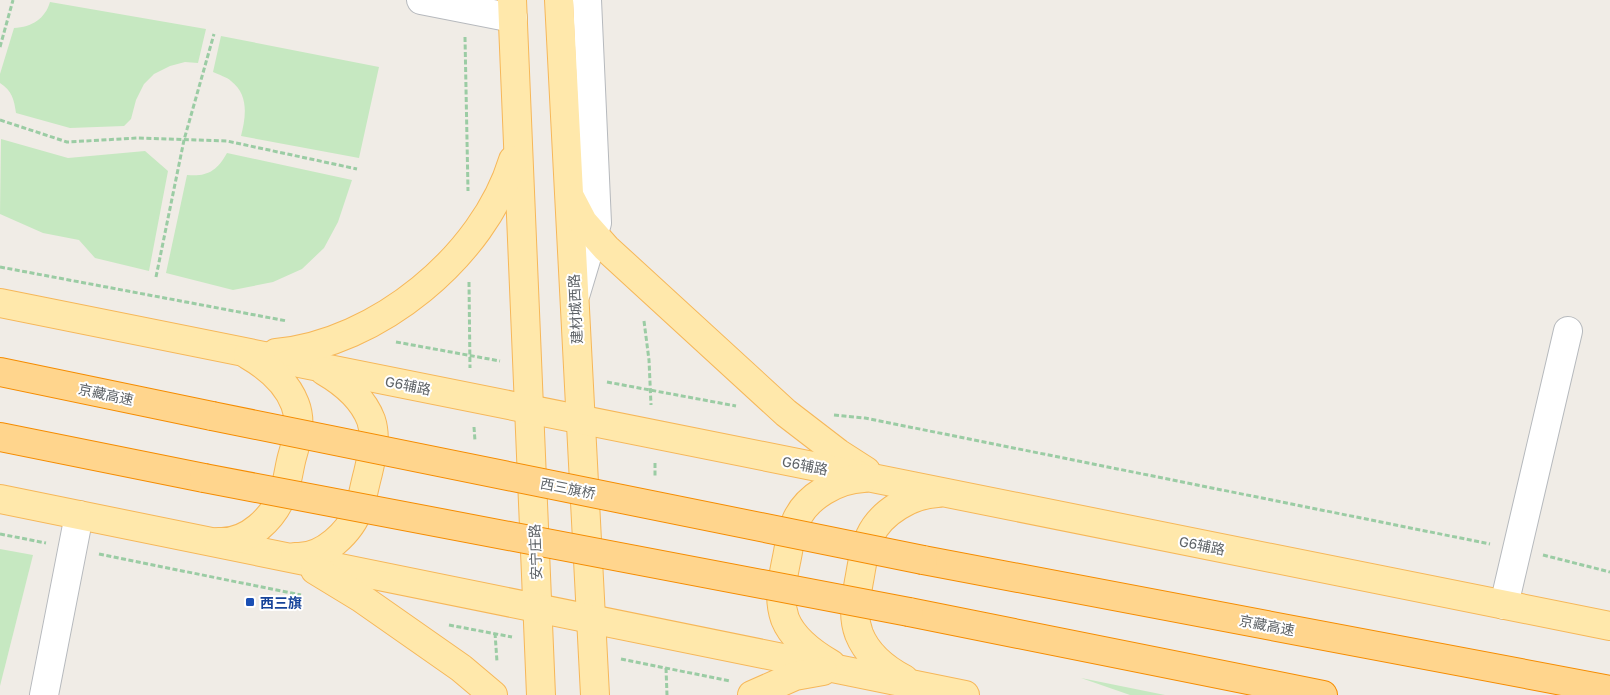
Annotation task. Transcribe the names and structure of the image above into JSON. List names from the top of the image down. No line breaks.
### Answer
{"streets":{"highway":["京藏高速","西三旗桥"],"main road":["建材城西路","G6辅路","安宁庄路"]},"crossings":[["建材城西路","G6辅路"],["G6辅路","安宁庄路"],["京藏高速","西三旗桥"]],"places":{"transit":["西三旗"]}}
